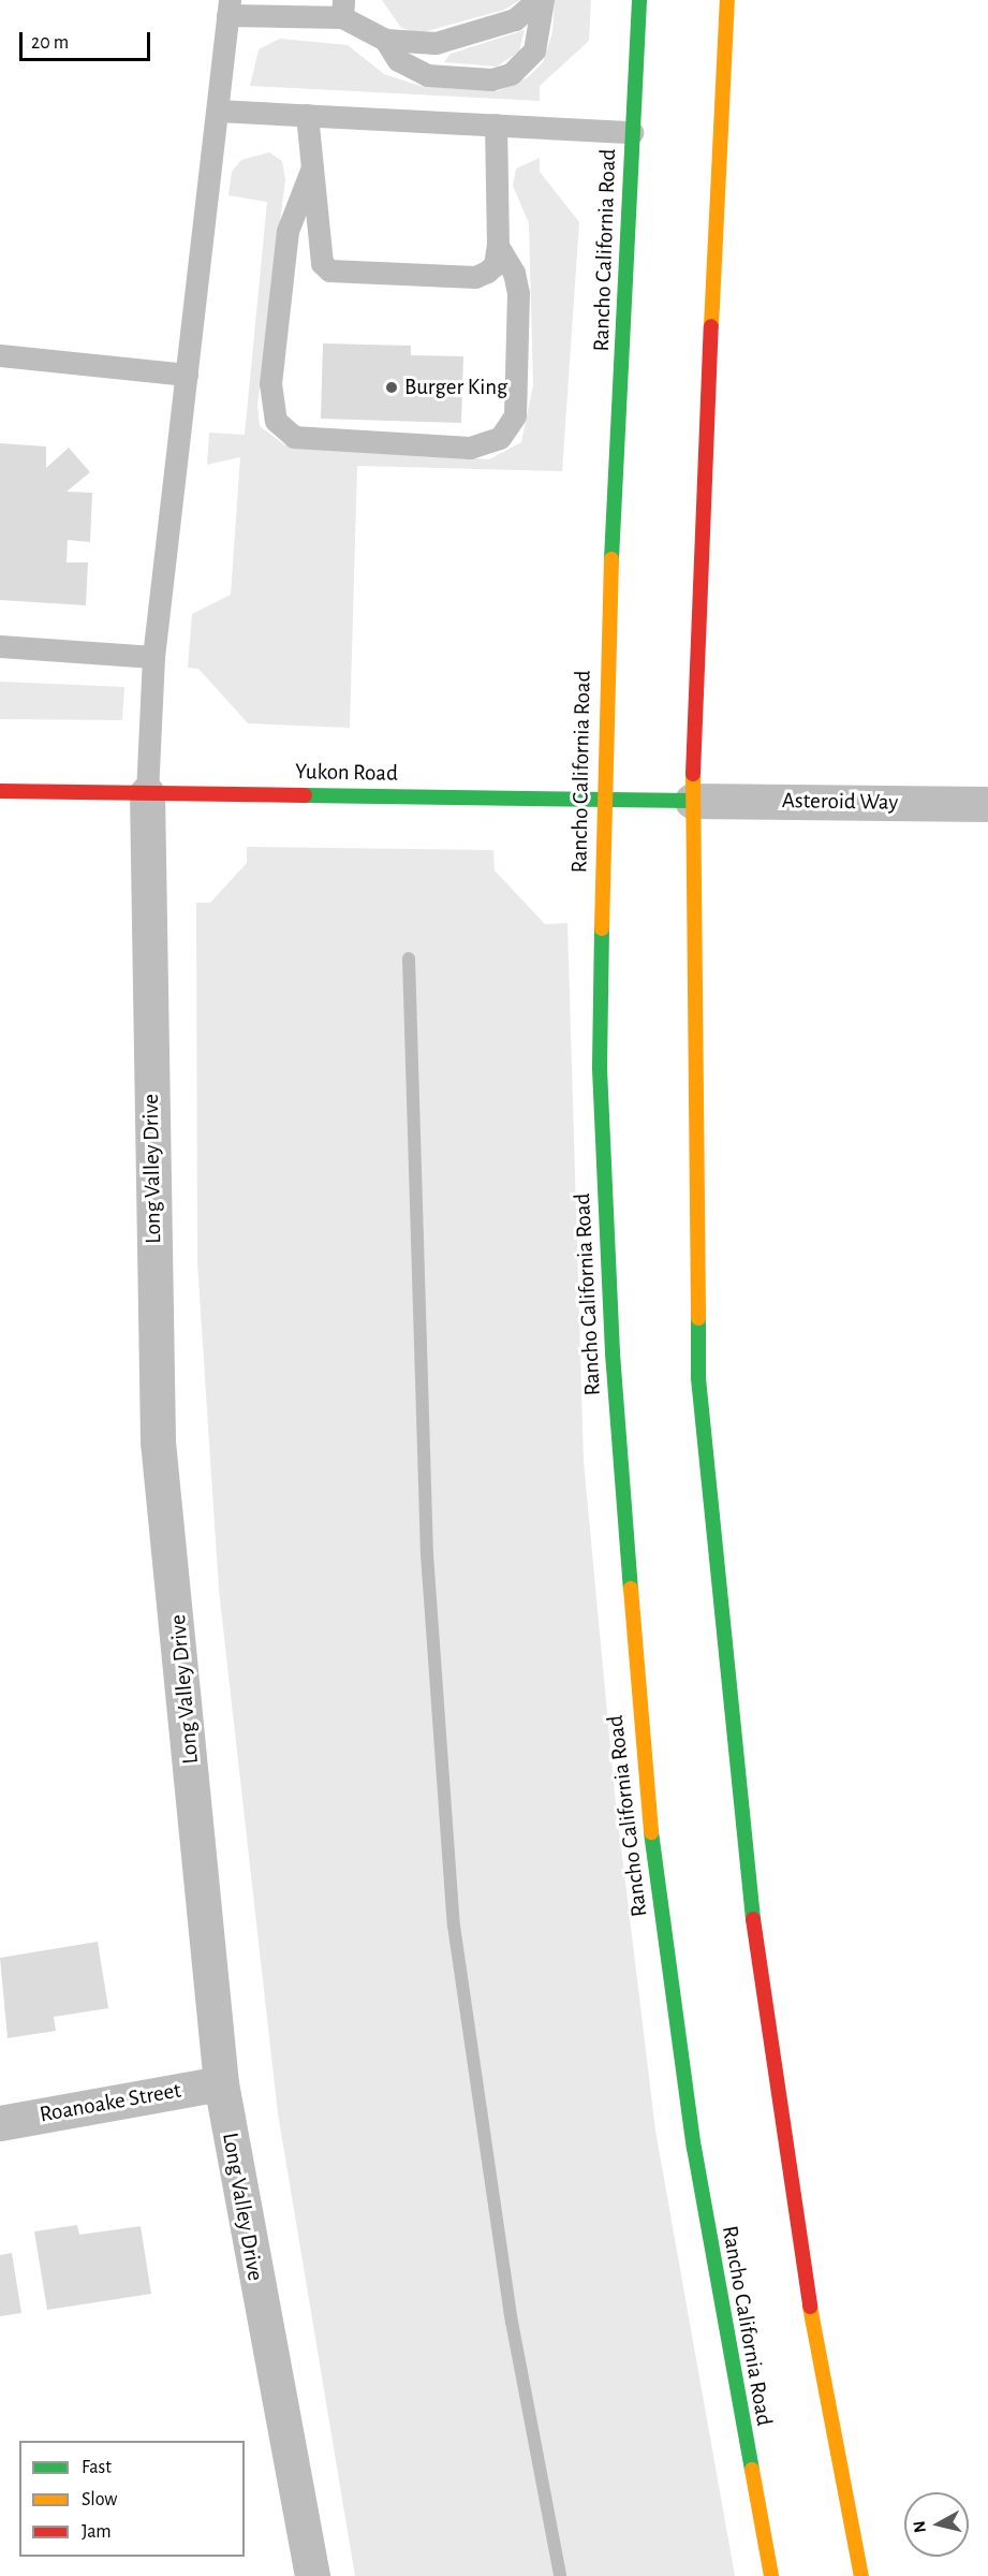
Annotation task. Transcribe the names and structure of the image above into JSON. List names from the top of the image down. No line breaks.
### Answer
{"streets":{"main road":["Rancho California Road","Yukon Road"],"street":["Asteroid Way","Long Valley Drive","Roanoake Street"]},"crossings":[["Rancho California Road","Yukon Road"],["Yukon Road","Asteroid Way"],["Yukon Road","Long Valley Drive"],["Long Valley Drive","Roanoake Street"]],"places":["Burger King"],"legend":["Fast","Slow","Jam"],"scale_bar":"20 m","north":"left"}
